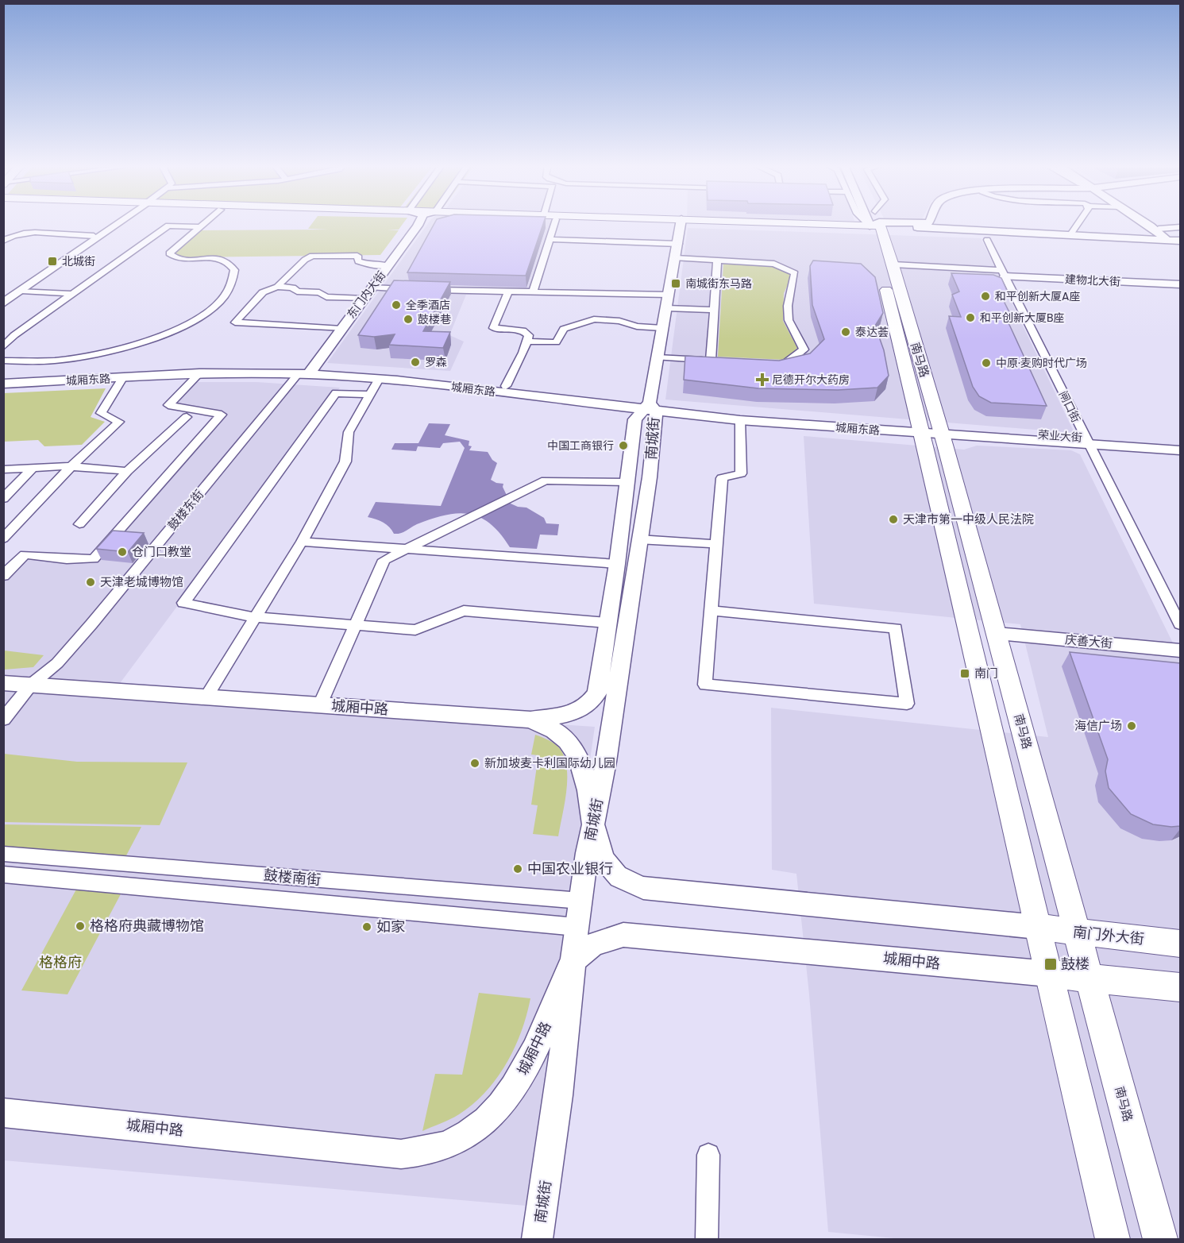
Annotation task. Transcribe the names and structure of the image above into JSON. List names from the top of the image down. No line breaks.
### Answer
{"streets":{"main road":["南马路","南门外大街"],"street":["建物北大街","东门内大街","城厢东路","闸口街","荣业大街","南城街","鼓楼东街","庆善大街","城厢中路","鼓楼南街"]},"crossings":[["建物北大街","闸口街"],["东门内大街","城厢东路"],["东门内大街","鼓楼东街"],["南马路","城厢东路"],["南马路","荣业大街"],["南马路","庆善大街"],["南马路","城厢中路"],["南马路","南门外大街"],["城厢东路","荣业大街"],["城厢东路","南城街"],["城厢东路","鼓楼东街"],["闸口街","荣业大街"],["南城街","城厢中路"],["南城街","鼓楼南街"],["鼓楼东街","城厢中路"],["城厢中路","南门外大街"]],"parks":["格格府"],"places":{"transit":["北城街","南城街东马路","南门","鼓楼"],"other":["和平创新大厦A座","全季酒店","和平创新大厦B座","鼓楼巷","泰达荟","罗森","中原·麦购时代广场","中国工商银行","天津市第一中级人民法院","仓门口教堂","天津老城博物馆","海信广场","新加坡麦卡利国际幼儿园","中国农业银行","格格府典藏博物馆","如家"],"health":["尼德开尔大药房"]}}
